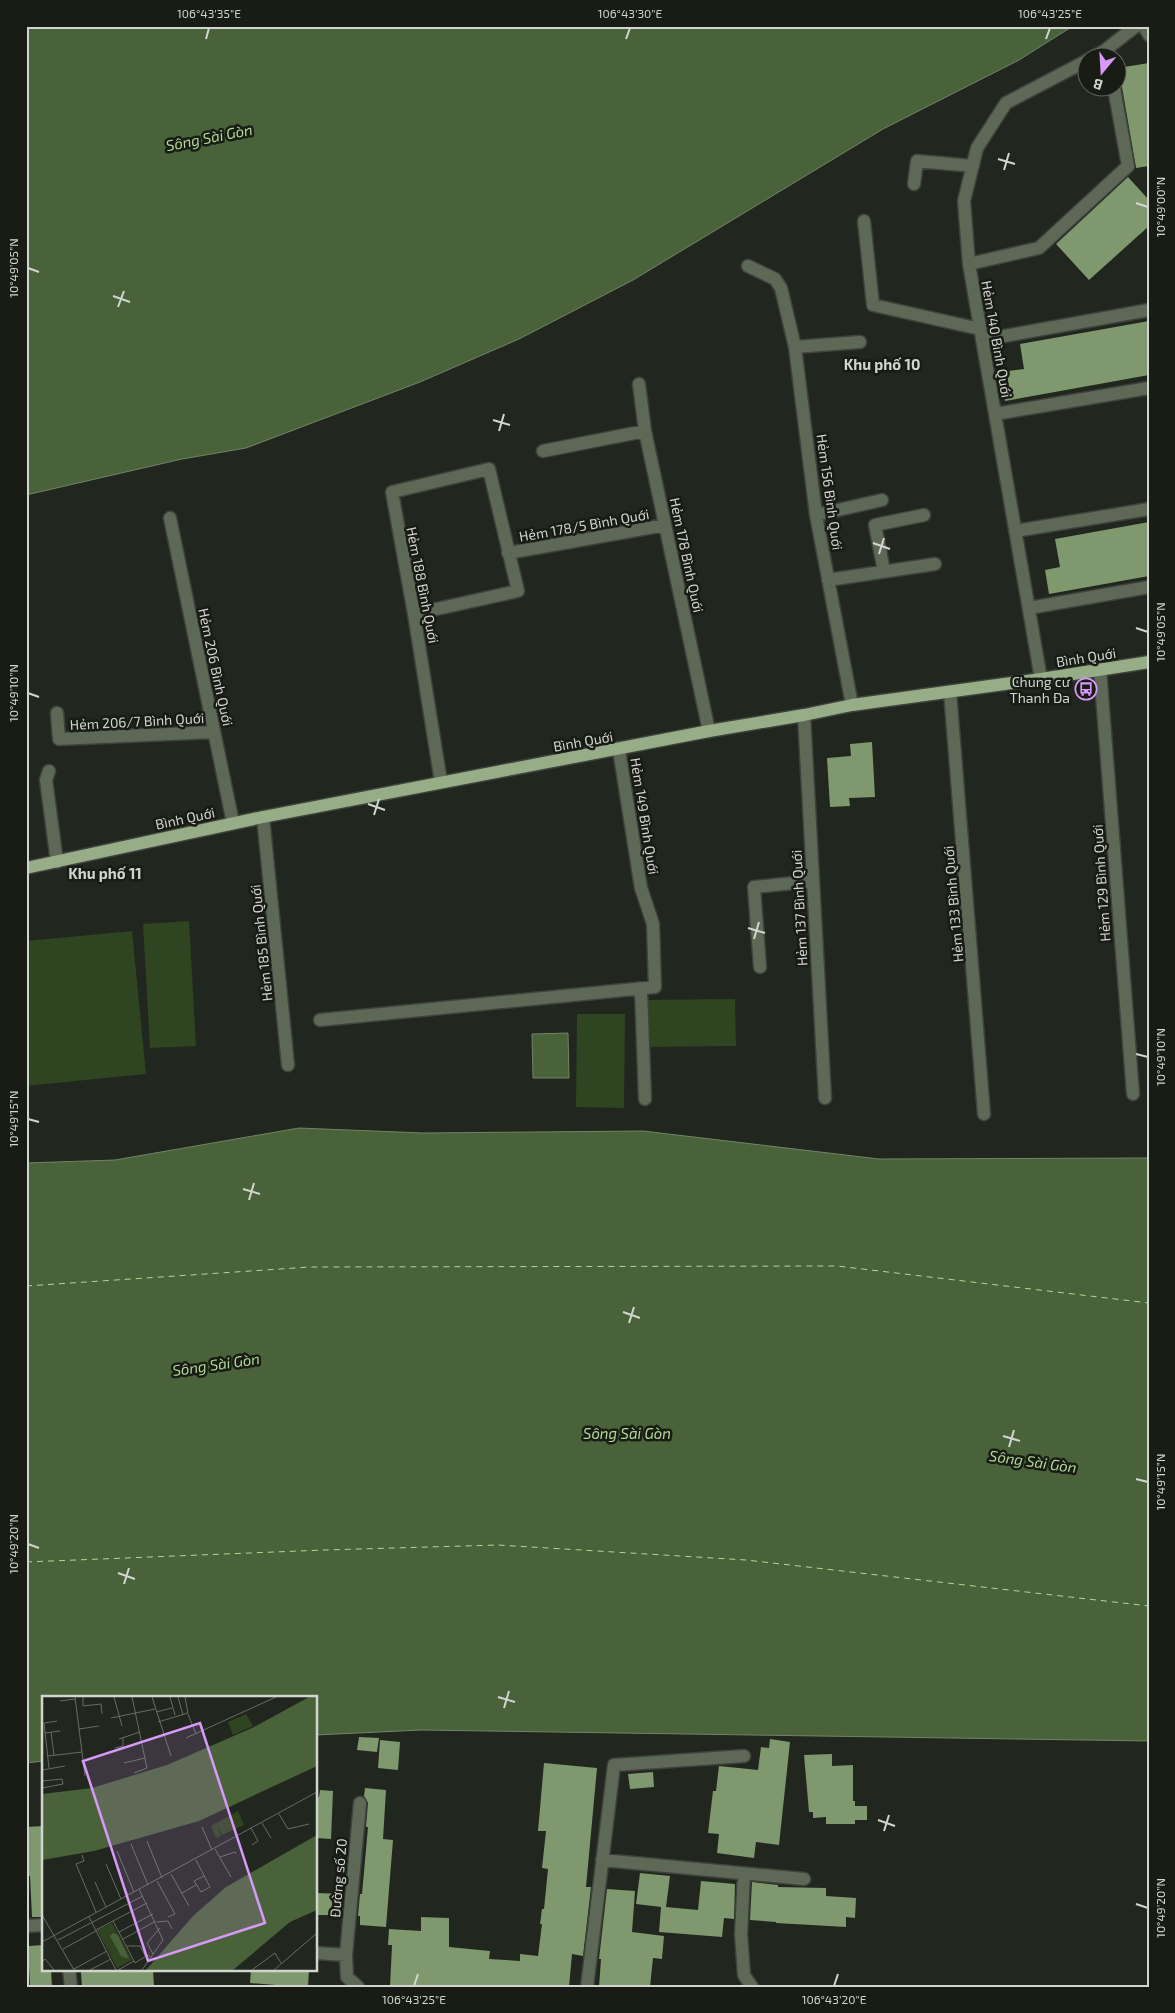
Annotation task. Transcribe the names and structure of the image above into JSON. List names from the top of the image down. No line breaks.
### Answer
{"streets":{"main road":["Bình Quới"],"street":["Hẻm 140 Bình Quới","Hẻm 156 Bình Quới","Hẻm 178/5 Bình Quới","Hẻm 178 Bình Quới","Hẻm 188 Bình Quới","Hẻm 206 Bình Quới","Hẻm 206/7 Bình Quới","Hẻm 149 Bình Quới","Hẻm 129 Bình Quới","Hẻm 133 Bình Quới","Hẻm 137 Bình Quới","Hẻm 185 Bình Quới","Đường số 20"]},"crossings":[["Hẻm 140 Bình Quới","Bình Quới"],["Hẻm 156 Bình Quới","Bình Quới"],["Hẻm 178/5 Bình Quới","Hẻm 178 Bình Quới"],["Hẻm 178/5 Bình Quới","Hẻm 188 Bình Quới"],["Hẻm 178 Bình Quới","Bình Quới"],["Hẻm 188 Bình Quới","Bình Quới"],["Bình Quới","Hẻm 206 Bình Quới"],["Bình Quới","Hẻm 149 Bình Quới"],["Bình Quới","Hẻm 129 Bình Quới"],["Bình Quới","Hẻm 133 Bình Quới"],["Bình Quới","Hẻm 137 Bình Quới"],["Bình Quới","Hẻm 185 Bình Quới"],["Hẻm 206 Bình Quới","Hẻm 206/7 Bình Quới"]],"districts":["Khu phố 10","Khu phố 11"],"water":["Sông Sài Gòn"],"places":{"bus stop":["Chung cư Thanh Đa"]},"north":"bottom","coordinates":["106°43'35\"E","106°43'30\"E","106°43'25\"E","10°49'00\"N","10°49'05\"N","10°49'10\"N","10°49'15\"N","10°49'20\"N","106°43'20\"E"]}
